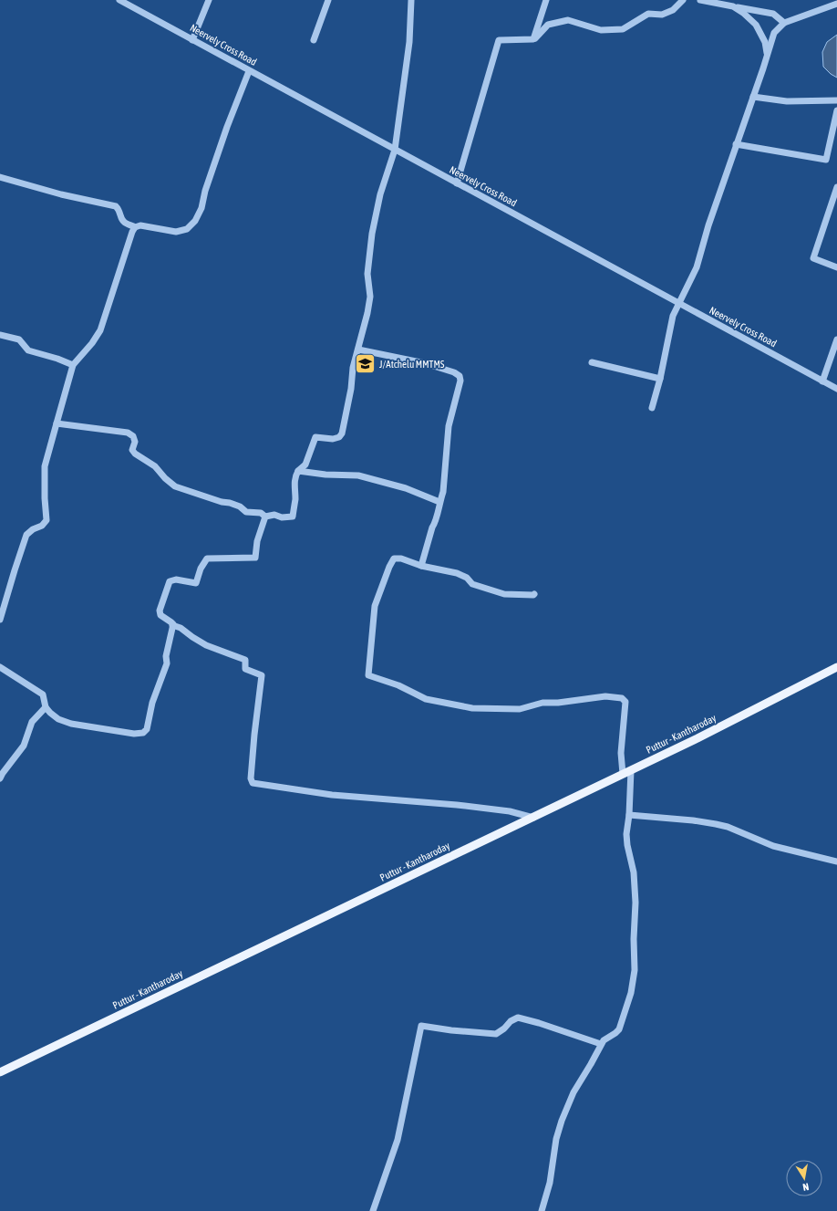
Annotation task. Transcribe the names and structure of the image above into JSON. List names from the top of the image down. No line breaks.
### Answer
{"streets":{"main road":["Puttur - Kantharoday"],"street":["Neervely Cross Road"]},"places":{"school or university":["J/Atchelu MMTMS"]},"north":"bottom"}
